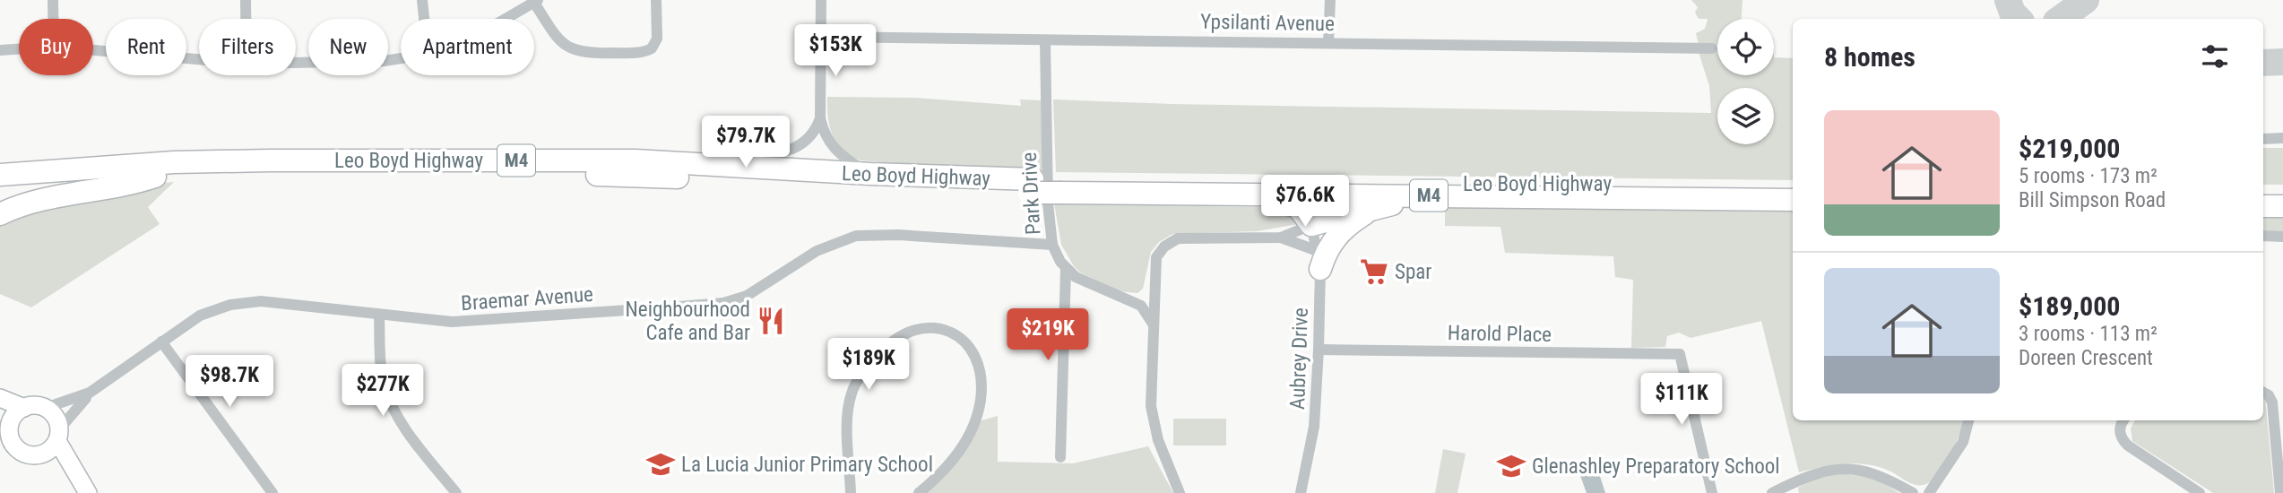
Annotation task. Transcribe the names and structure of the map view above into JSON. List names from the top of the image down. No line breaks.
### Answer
{"streets":{"highway":["Leo Boyd Highway","M4"],"street":["Ypsilanti Avenue","Park Drive","Braemar Avenue","Harold Place","Aubrey Drive"]},"crossings":[["Ypsilanti Avenue","Park Drive"],["Park Drive","Braemar Avenue"],["Harold Place","Aubrey Drive"]],"places":{"supermarket":["Spar"],"restaurant":["Neighbourhood Cafe and Bar"],"school or university":["La Lucia Junior Primary School","Glenashley Preparatory School"]},"page":{"chip":["Buy","Rent","Filters","New","Apartment"],"heading":"8 homes","price":["$153K","$79.7K","$76.6K","$219K","$189K","$98.7K","$277K","$111K"],"list":[{"name":"$219,000","note":"5 rooms · 173 m² · Bill Simpson Road"},{"name":"$189,000","note":"3 rooms · 113 m² · Doreen Crescent"}]}}
